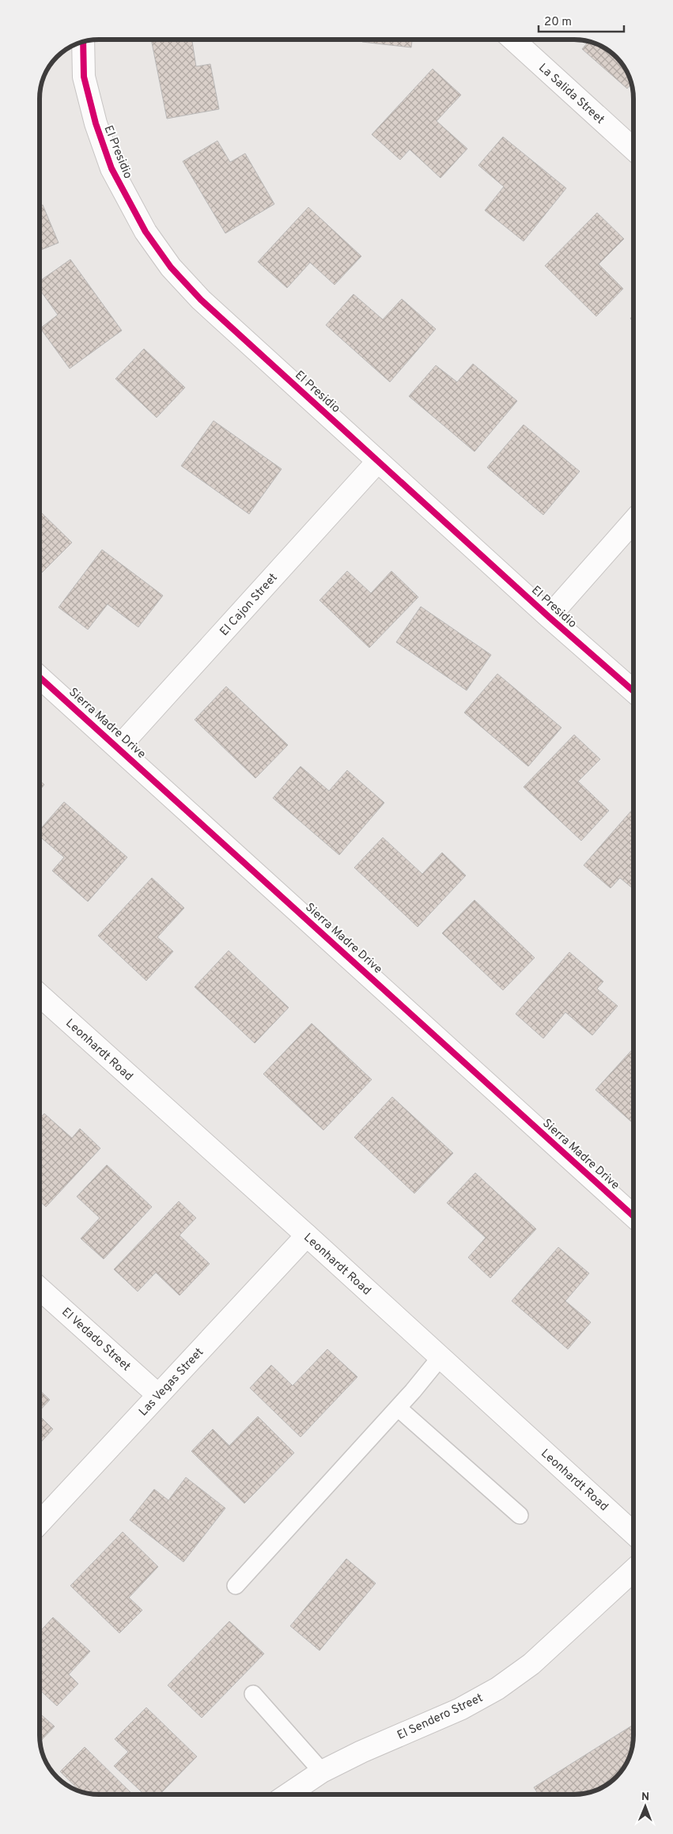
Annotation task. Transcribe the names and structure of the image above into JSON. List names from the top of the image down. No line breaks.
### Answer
{"streets":{"street":["La Salida Street","El Presidio","El Cajon Street","Sierra Madre Drive","Leonhardt Road","El Vedado Street","Las Vegas Street","El Sendero Street"]},"crossings":[["El Presidio","El Cajon Street"],["El Cajon Street","Sierra Madre Drive"],["Leonhardt Road","Las Vegas Street"],["El Vedado Street","Las Vegas Street"]],"scale_bar":"20 m","north":"top"}
